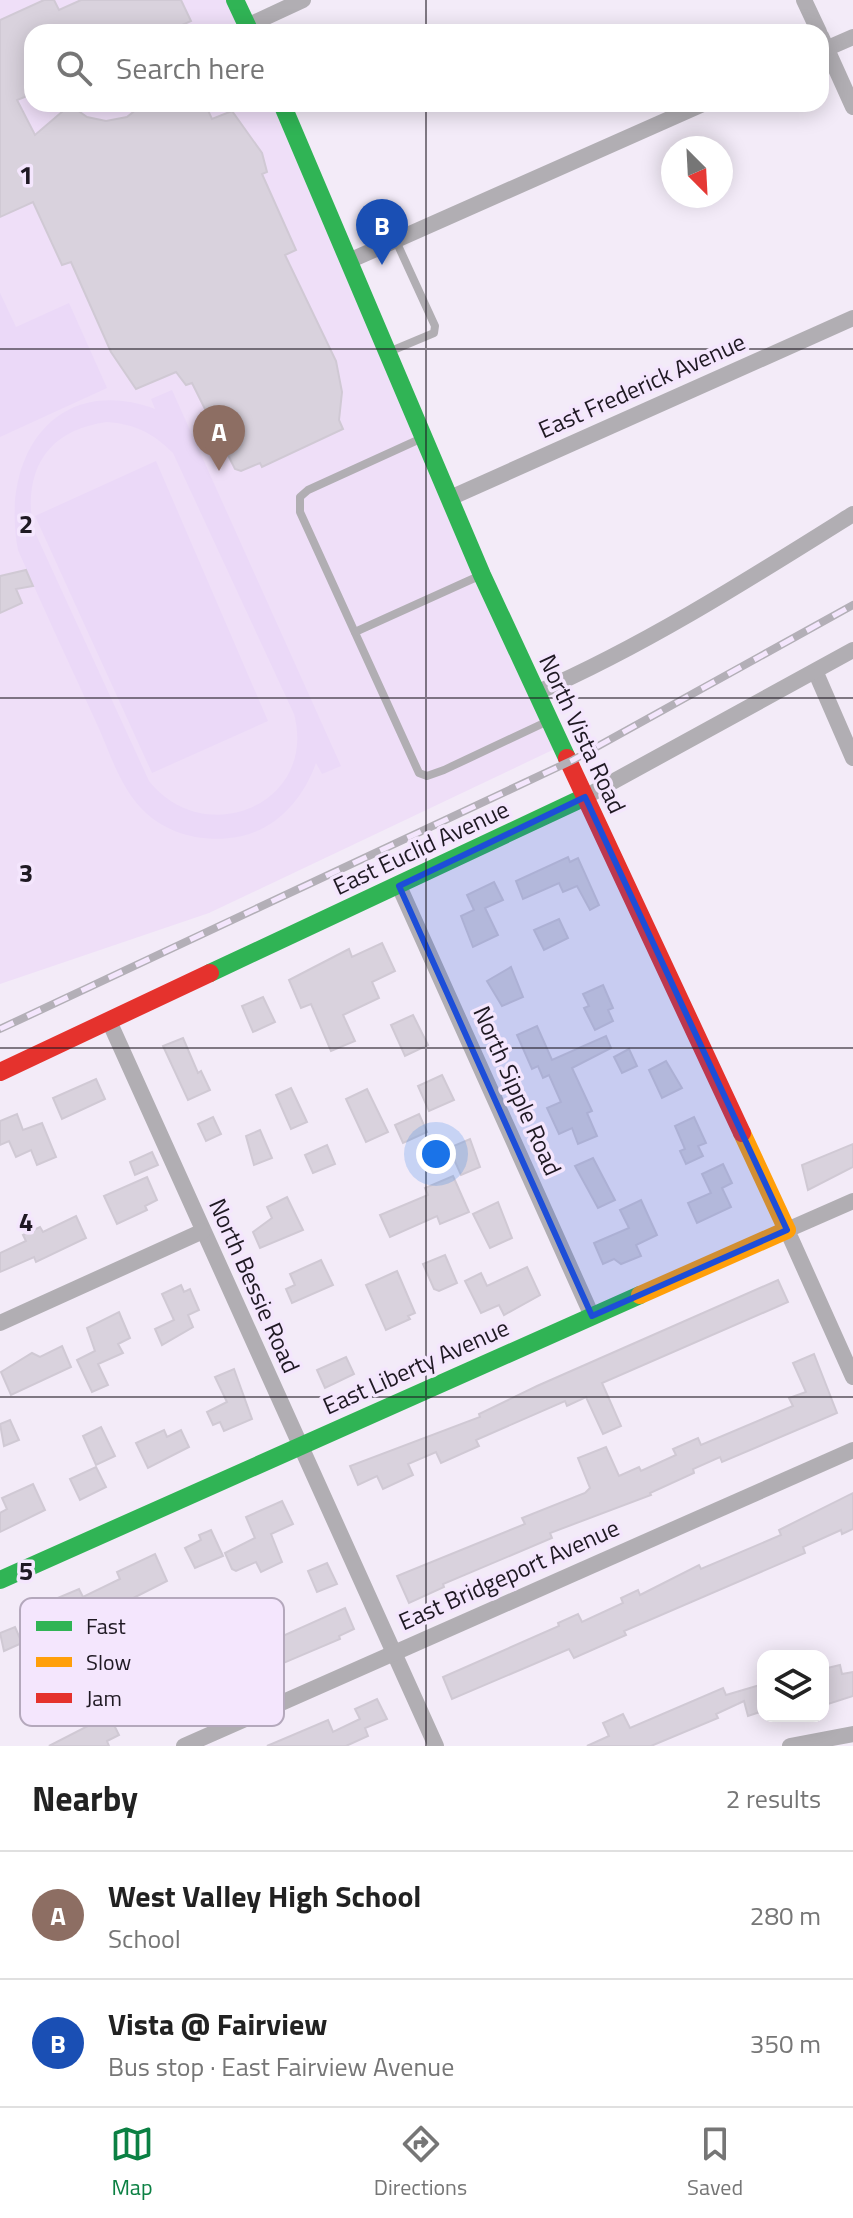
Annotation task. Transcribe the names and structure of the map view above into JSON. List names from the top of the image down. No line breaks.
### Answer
{"streets":{"street":["East Frederick Avenue","North Vista Road","East Euclid Avenue","North Sipple Road","North Bessie Road","East Liberty Avenue","East Bridgeport Avenue"]},"crossings":[["East Frederick Avenue","North Vista Road"],["North Vista Road","East Euclid Avenue"],["North Vista Road","East Liberty Avenue"],["East Euclid Avenue","North Sipple Road"],["East Euclid Avenue","North Bessie Road"],["North Sipple Road","East Liberty Avenue"],["North Bessie Road","East Liberty Avenue"],["North Bessie Road","East Bridgeport Avenue"]],"legend":["Fast","Slow","Jam"],"north":"bottom right","page":{"search":"Search here","pins":["B","A"],"heading":["Nearby","2 results"],"list":[{"mark":"A","name":"West Valley High School","note":"School","value":"280 m"},{"mark":"B","name":"Vista @ Fairview","note":"Bus stop · East Fairview Avenue","value":"350 m"}],"nav":["Map","Directions","Saved"]},"grid":{"rows":["1","2","3","4","5"]}}
